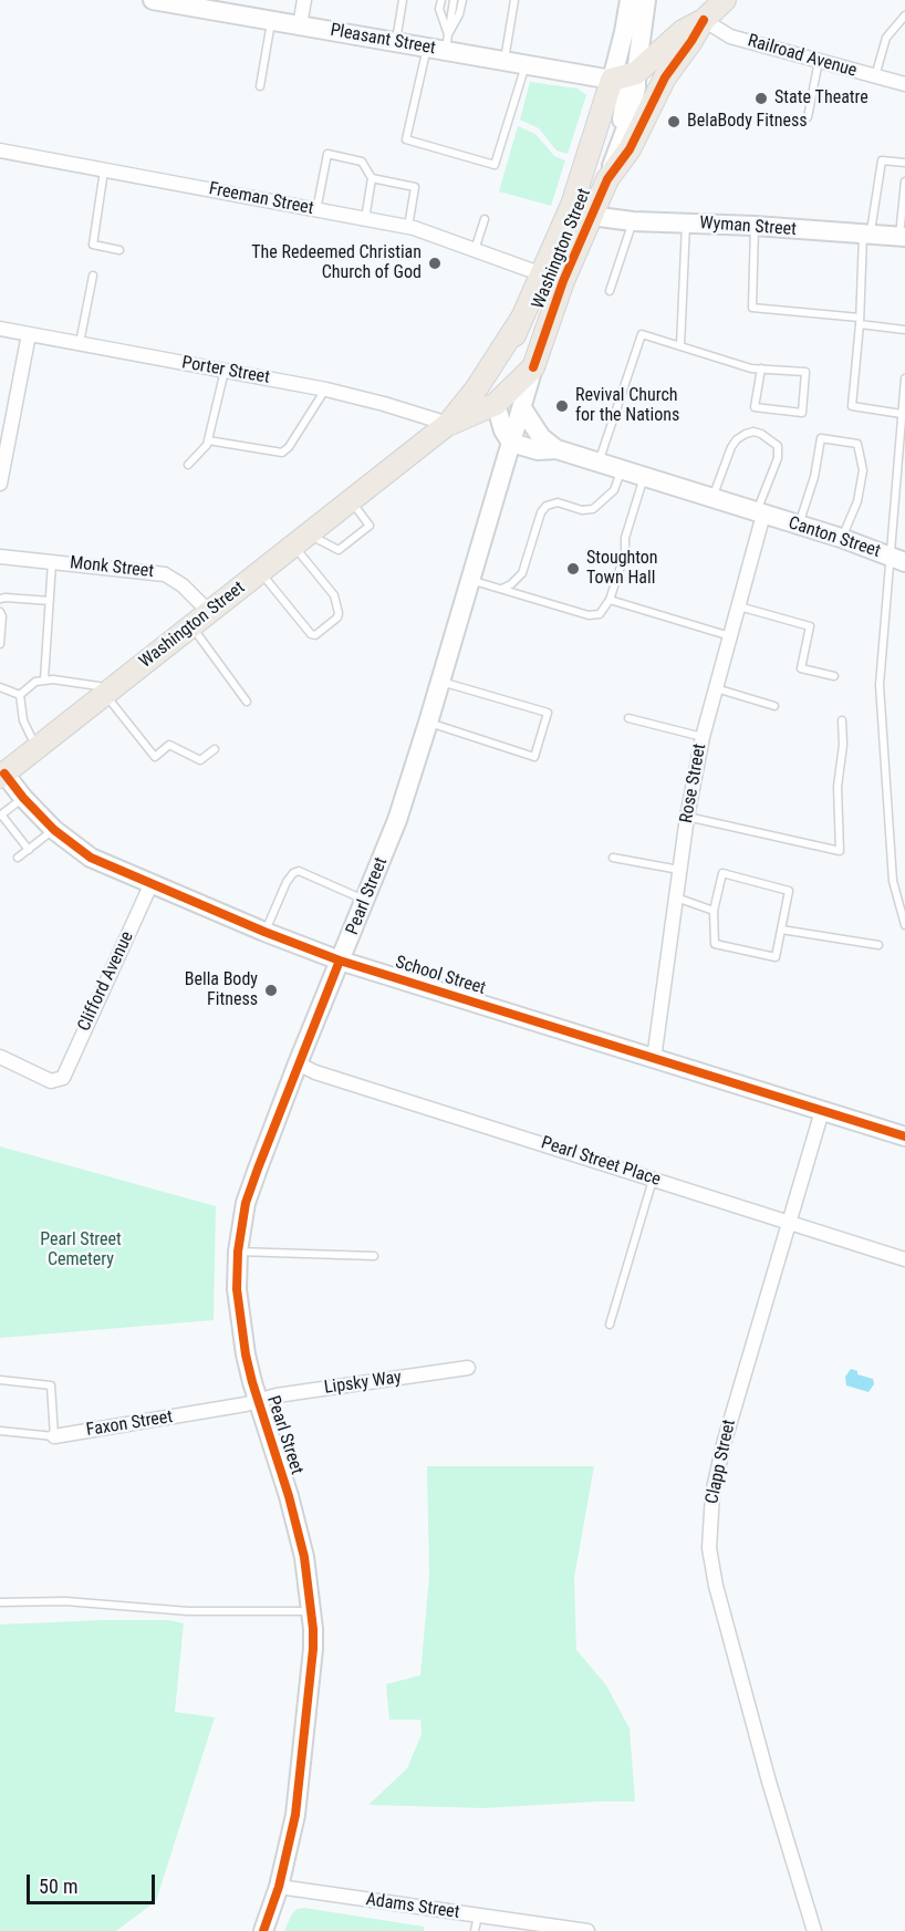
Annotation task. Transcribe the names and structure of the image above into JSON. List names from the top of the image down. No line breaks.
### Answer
{"streets":{"main road":["Pleasant Street","Wyman Street","Washington Street","Canton Street","Pearl Street","School Street"],"street":["Railroad Avenue","Freeman Street","Porter Street","Monk Street","Rose Street","Clifford Avenue","Pearl Street Place","Lipsky Way","Faxon Street","Clapp Street","Adams Street"]},"crossings":[["Pleasant Street","Washington Street"],["Railroad Avenue","Washington Street"],["Freeman Street","Washington Street"],["Wyman Street","Washington Street"],["Washington Street","Porter Street"],["Washington Street","Monk Street"],["Washington Street","Pearl Street"],["Washington Street","School Street"],["Canton Street","Rose Street"],["Rose Street","School Street"],["Pearl Street","School Street"],["Pearl Street","Pearl Street Place"],["Pearl Street","Lipsky Way"],["Pearl Street","Faxon Street"],["Pearl Street","Adams Street"],["School Street","Clifford Avenue"],["School Street","Clapp Street"],["Pearl Street Place","Clapp Street"],["Lipsky Way","Faxon Street"]],"parks":["Pearl Street Cemetery"],"places":["State Theatre","BelaBody Fitness","The Redeemed Christian Church of God","Revival Church for the Nations","Stoughton Town Hall","Bella Body Fitness"],"scale_bar":"50 m"}
